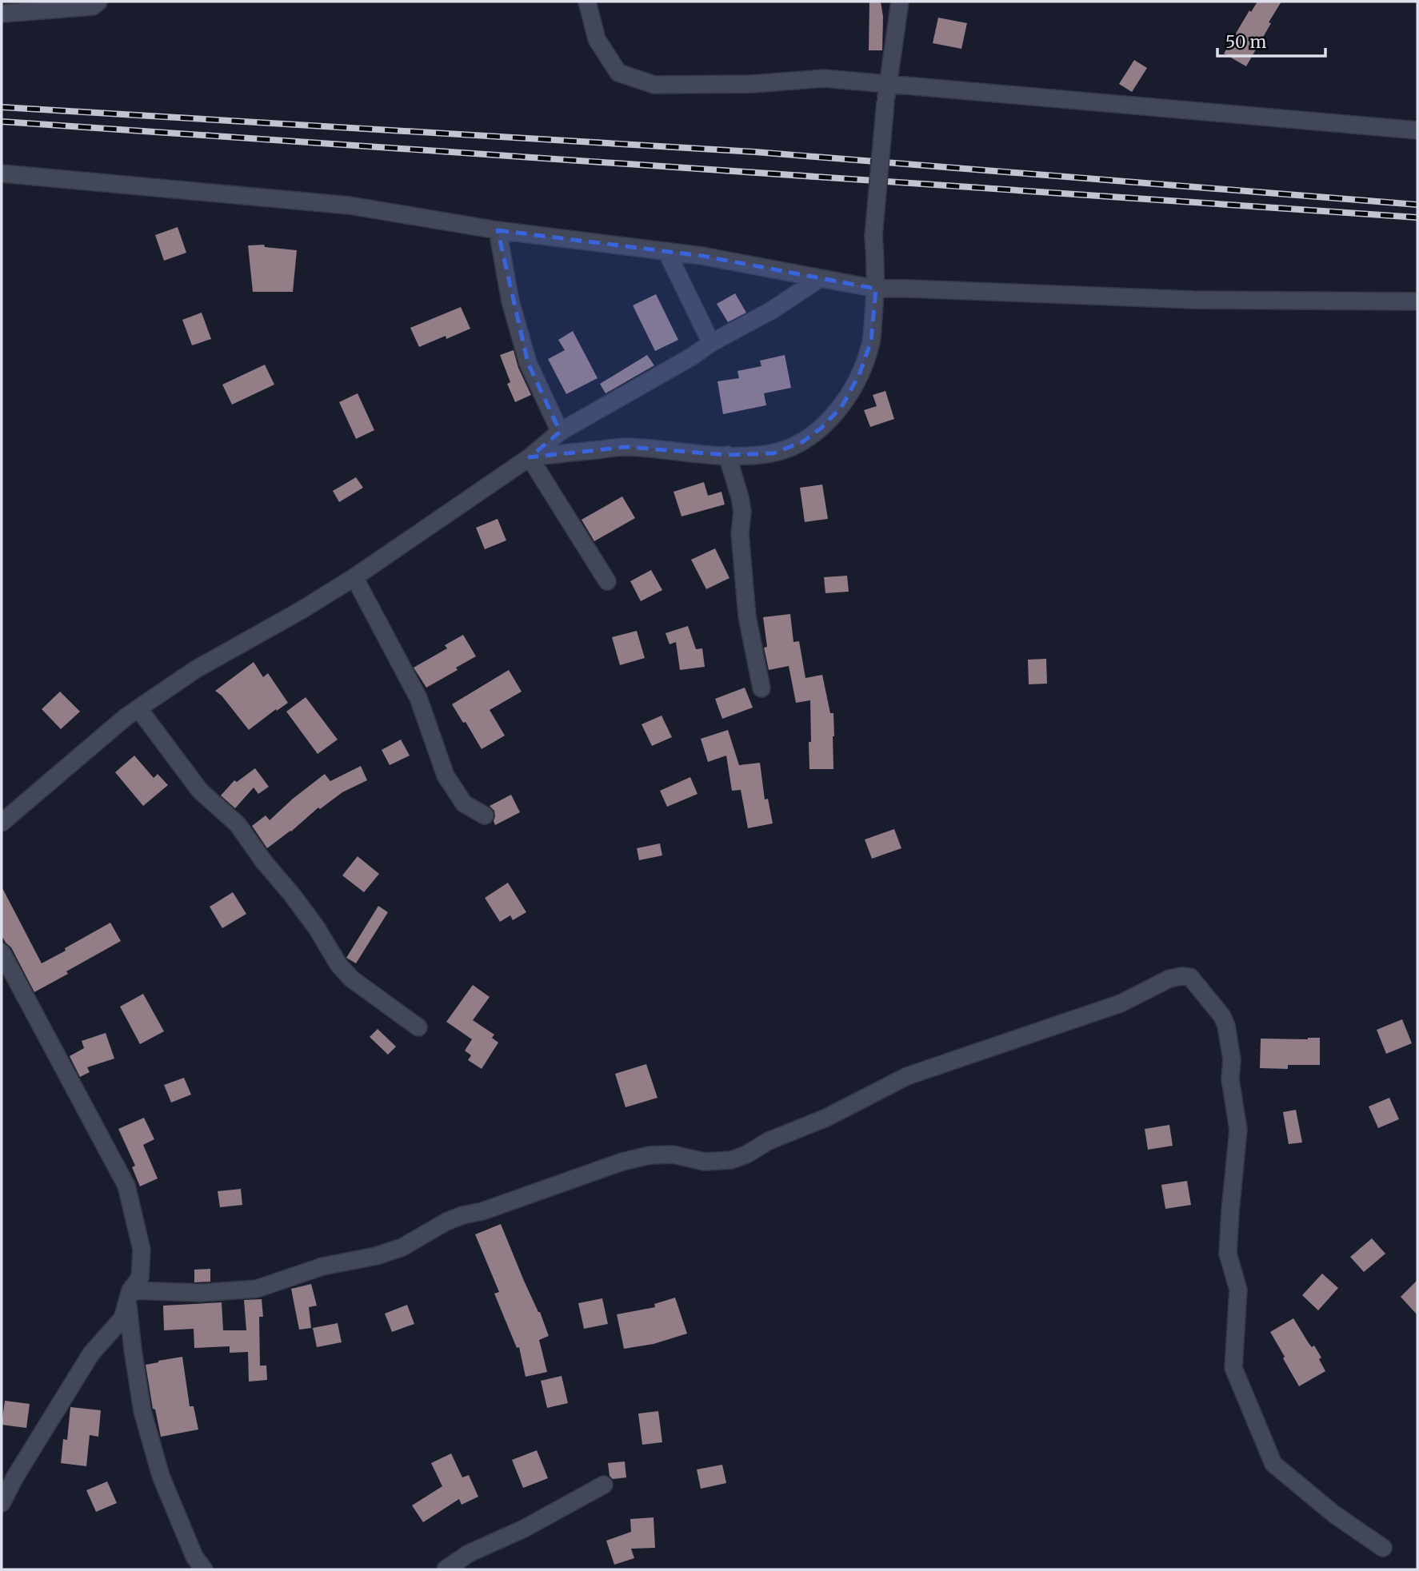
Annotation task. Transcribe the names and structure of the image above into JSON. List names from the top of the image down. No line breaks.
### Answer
{"scale_bar":"50 m"}
